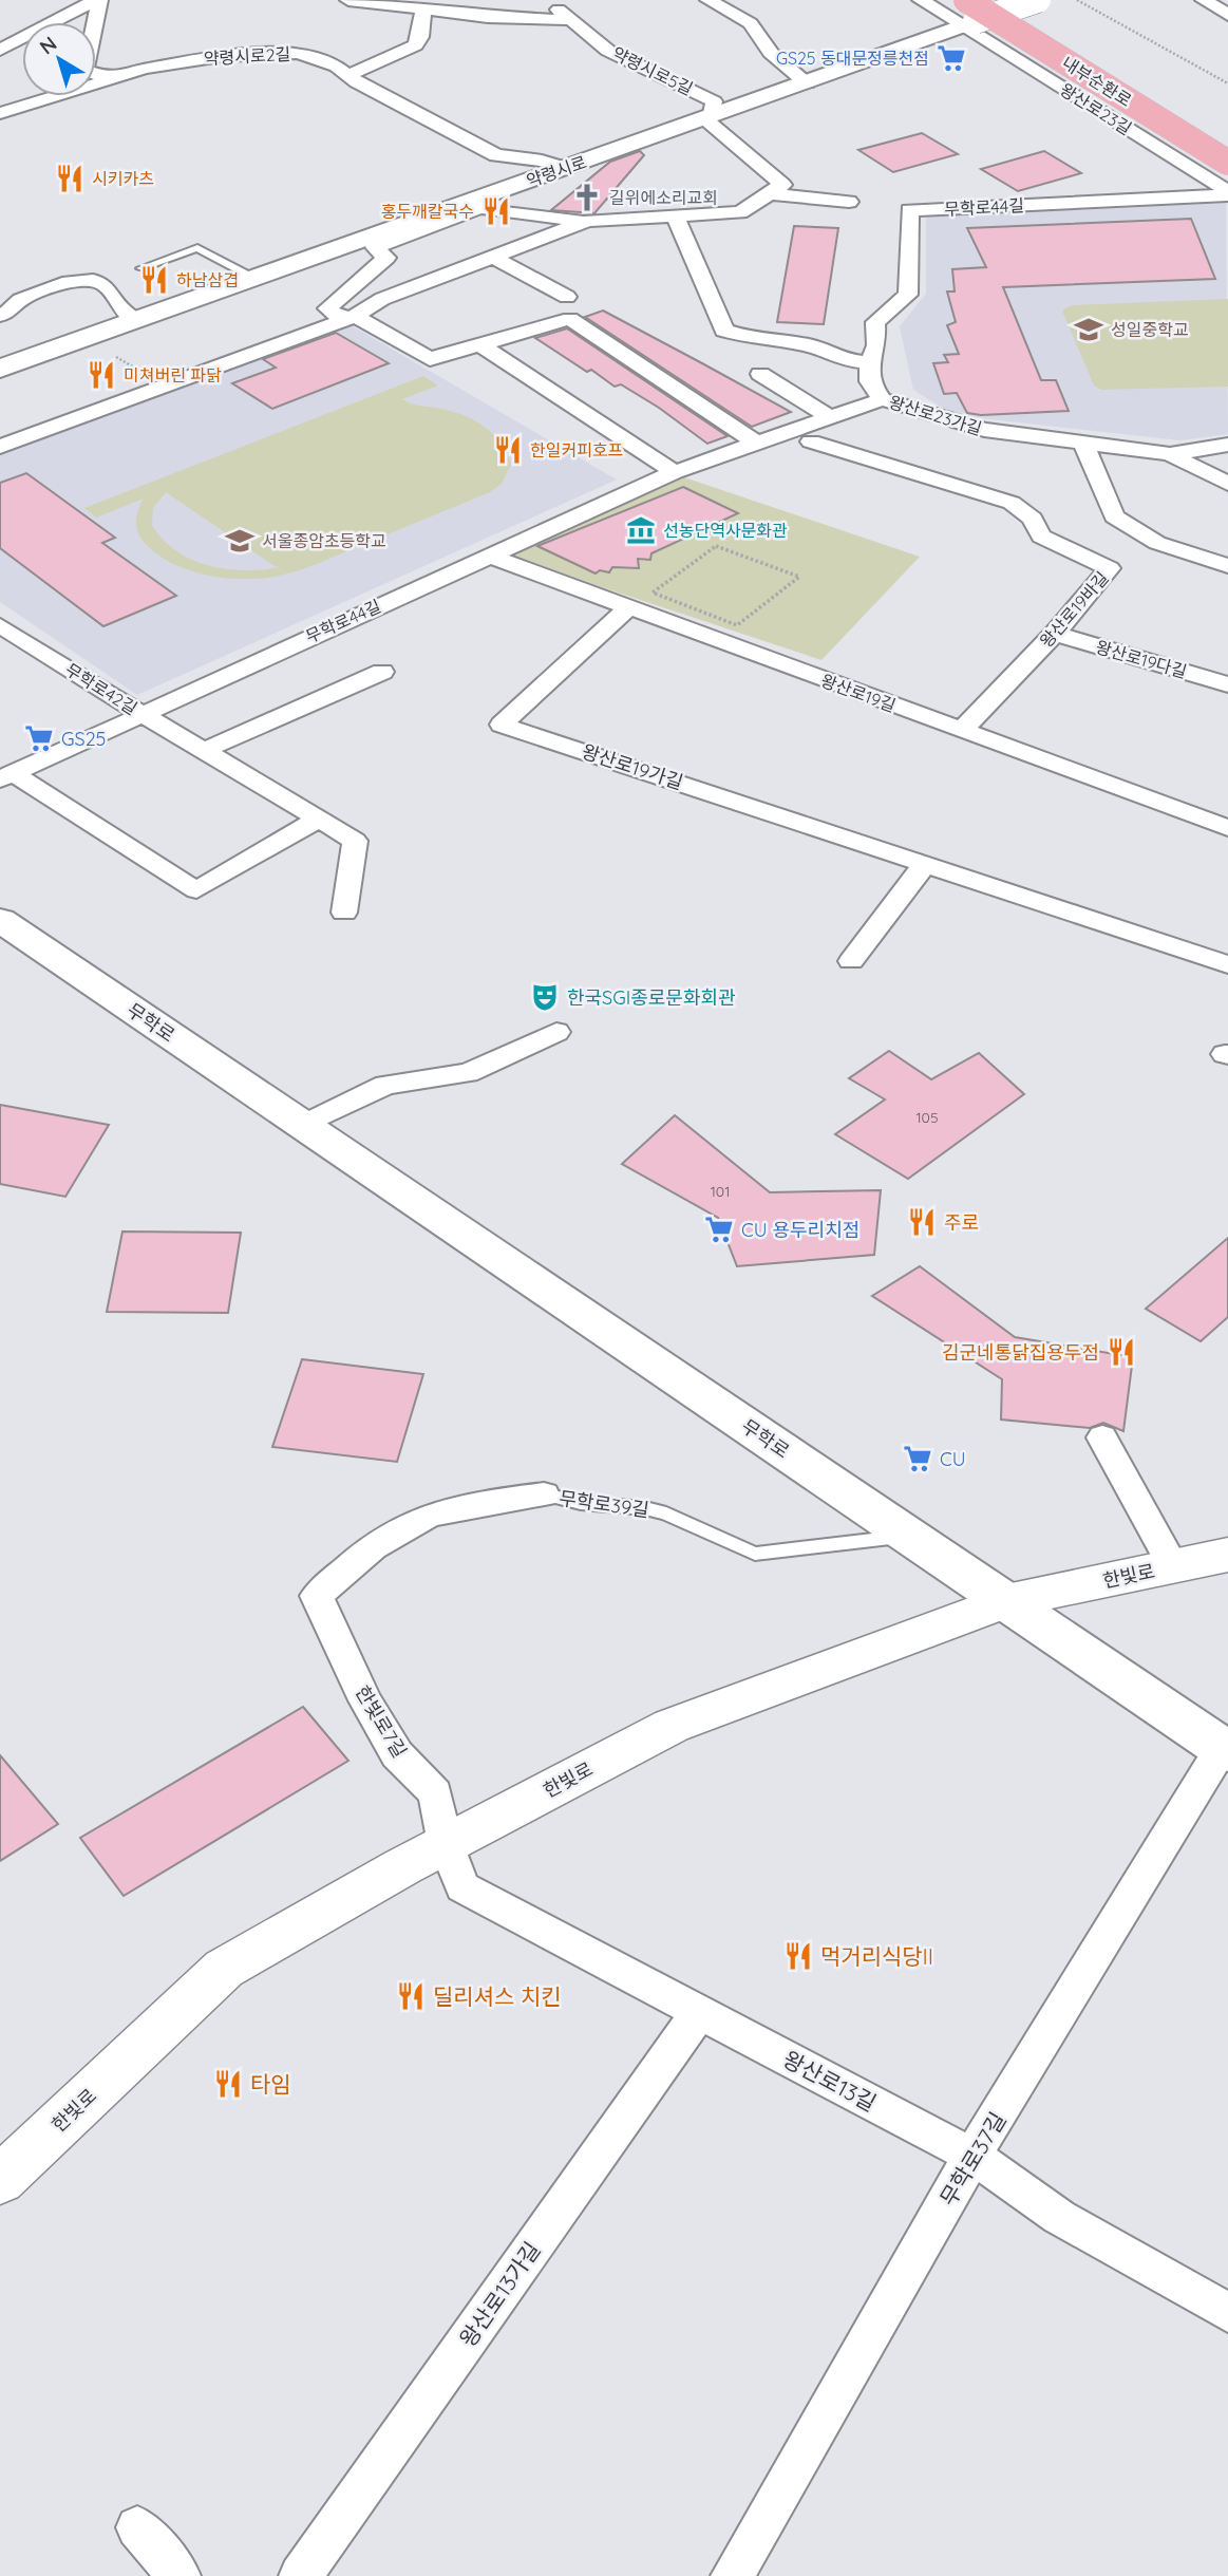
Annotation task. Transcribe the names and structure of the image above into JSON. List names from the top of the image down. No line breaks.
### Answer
{"streets":{"highway":["내부순환로"],"main road":["약령시로","무학로"],"street":["약령시로2길","약령시로5길","왕산로23길","무학로44길","왕산로23가길","왕산로19바길","왕산로19다길","무학로42길","왕산로19길","왕산로19가길","무학로39길","한빛로","한빛로7길","왕산로13길","무학로37길","왕산로13가길"]},"crossings":[["약령시로2길","약령시로"],["약령시로5길","약령시로"],["내부순환로","왕산로23길"],["내부순환로","약령시로"],["왕산로23길","약령시로"],["왕산로23길","무학로44길"],["무학로44길","왕산로23가길"],["무학로44길","무학로42길"],["무학로44길","왕산로19길"],["왕산로19바길","왕산로19다길"],["왕산로19바길","왕산로19길"],["왕산로19길","왕산로19가길"],["무학로","무학로39길"],["무학로","한빛로"],["무학로","무학로37길"],["무학로39길","한빛로7길"],["한빛로","한빛로7길"],["한빛로","왕산로13길"],["한빛로7길","왕산로13길"],["왕산로13길","무학로37길"],["왕산로13길","왕산로13가길"]],"places":{"supermarket":["GS25 동대문정릉천점","GS25","CU 용두리치점","CU"],"restaurant":["시키카츠","홍두깨칼국수","하남삼겹","미쳐버린 파닭","한일커피호프","주로","김군네통닭집용두점","먹거리식당II","딜리셔스 치킨","타임"],"church":["길위에소리교회"],"school or university":["성일중학교","서울종암초등학교"],"museum":["선농단역사문화관"],"theatre":["한국SGI종로문화회관"]},"house_numbers":["105","101"],"north":"top left"}
